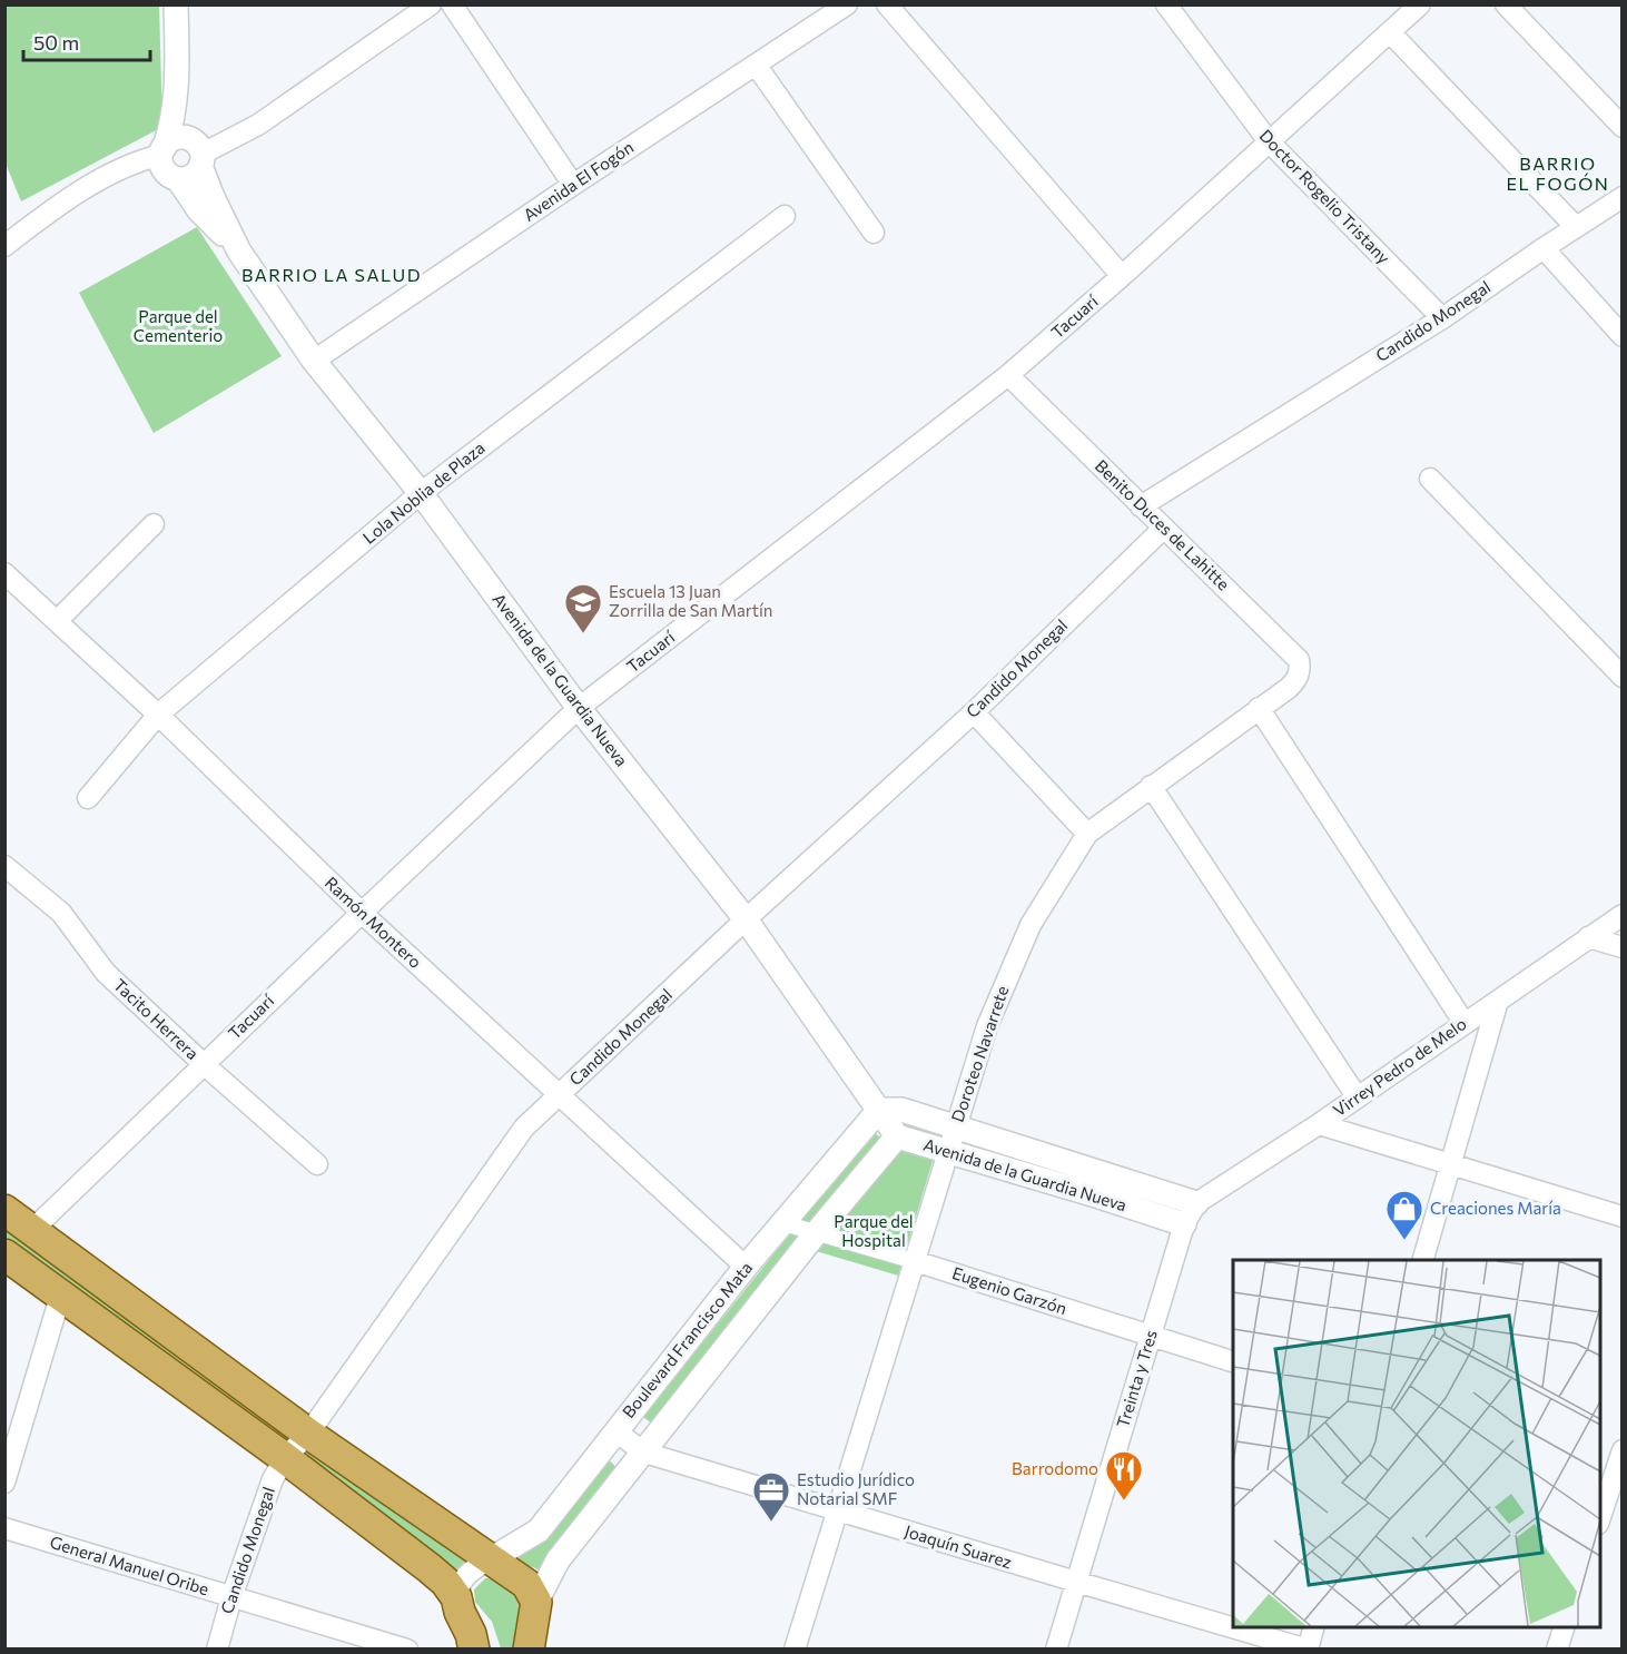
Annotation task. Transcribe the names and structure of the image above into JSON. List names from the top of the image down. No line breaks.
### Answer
{"streets":{"main road":["Boulevard Francisco Mata"],"street":["Avenida El Fogón","Doctor Rogelio Tristany","Tacuarí","Candido Monegal","Lola Noblia de Plaza","Benito Duces de Lahitte","Avenida de la Guardia Nueva","Ramón Montero","Tacito Herrera","Doroteo Navarrete","Virrey Pedro de Melo","Eugenio Garzón","Treinta y Tres","Joaquín Suarez","General Manuel Oribe"]},"crossings":[["Avenida El Fogón","Avenida de la Guardia Nueva"],["Doctor Rogelio Tristany","Tacuarí"],["Doctor Rogelio Tristany","Candido Monegal"],["Tacuarí","Benito Duces de Lahitte"],["Tacuarí","Avenida de la Guardia Nueva"],["Tacuarí","Ramón Montero"],["Tacuarí","Tacito Herrera"],["Candido Monegal","Benito Duces de Lahitte"],["Candido Monegal","Avenida de la Guardia Nueva"],["Candido Monegal","Ramón Montero"],["Candido Monegal","General Manuel Oribe"],["Lola Noblia de Plaza","Avenida de la Guardia Nueva"],["Lola Noblia de Plaza","Ramón Montero"],["Benito Duces de Lahitte","Doroteo Navarrete"],["Avenida de la Guardia Nueva","Doroteo Navarrete"],["Avenida de la Guardia Nueva","Virrey Pedro de Melo"],["Avenida de la Guardia Nueva","Boulevard Francisco Mata"],["Avenida de la Guardia Nueva","Treinta y Tres"],["Ramón Montero","Boulevard Francisco Mata"],["Doroteo Navarrete","Eugenio Garzón"],["Doroteo Navarrete","Joaquín Suarez"],["Virrey Pedro de Melo","Treinta y Tres"],["Eugenio Garzón","Boulevard Francisco Mata"],["Eugenio Garzón","Treinta y Tres"],["Boulevard Francisco Mata","Joaquín Suarez"],["Treinta y Tres","Joaquín Suarez"]],"districts":["BARRIO EL FOGÓN","BARRIO LA SALUD"],"parks":["Parque del Cementerio","Parque del Hospital"],"places":{"school or university":["Escuela 13 Juan Zorrilla de San Martín"],"shop":["Creaciones María"],"restaurant":["Barrodomo"],"office":["Estudio Jurídico Notarial SMF"]},"scale_bar":"50 m"}
